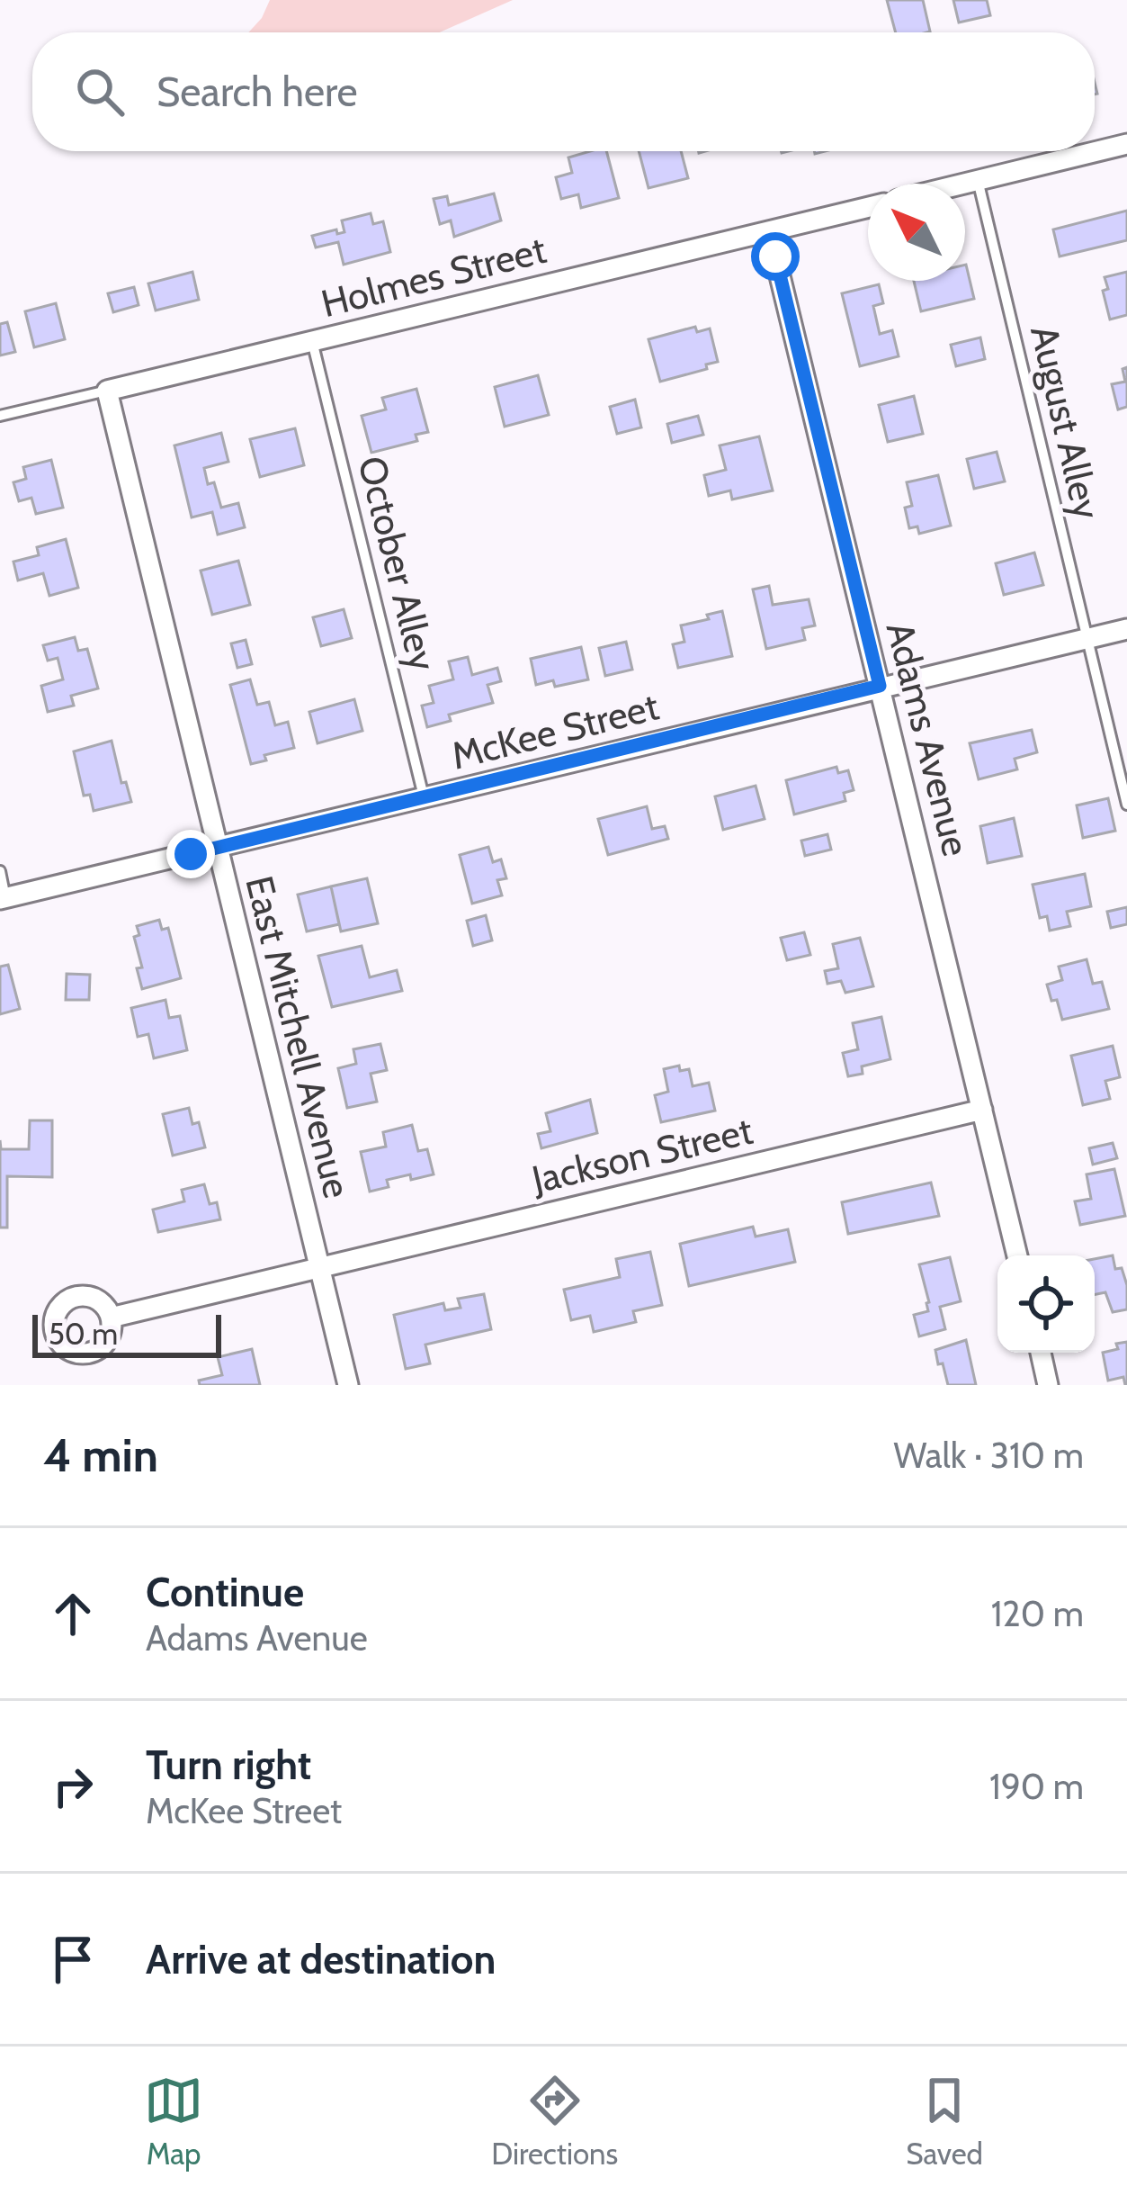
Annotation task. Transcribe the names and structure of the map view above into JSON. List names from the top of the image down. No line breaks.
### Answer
{"streets":{"street":["Holmes Street","McKee Street","Adams Avenue","East Mitchell Avenue","Jackson Street"],"lane":["August Alley","October Alley"]},"crossings":[["Holmes Street","October Alley"],["Holmes Street","Adams Avenue"],["Holmes Street","East Mitchell Avenue"],["August Alley","McKee Street"],["October Alley","McKee Street"],["McKee Street","Adams Avenue"],["McKee Street","East Mitchell Avenue"],["Adams Avenue","Jackson Street"],["East Mitchell Avenue","Jackson Street"]],"scale_bar":"50 m","north":"top left","page":{"search":"Search here","scale":"50 m","heading":["4 min","Walk · 310 m"],"list":[["Continue","Adams Avenue","120 m"],["Turn right","McKee Street","190 m"],"Arrive at destination"],"nav":["Map","Directions","Saved"]}}
